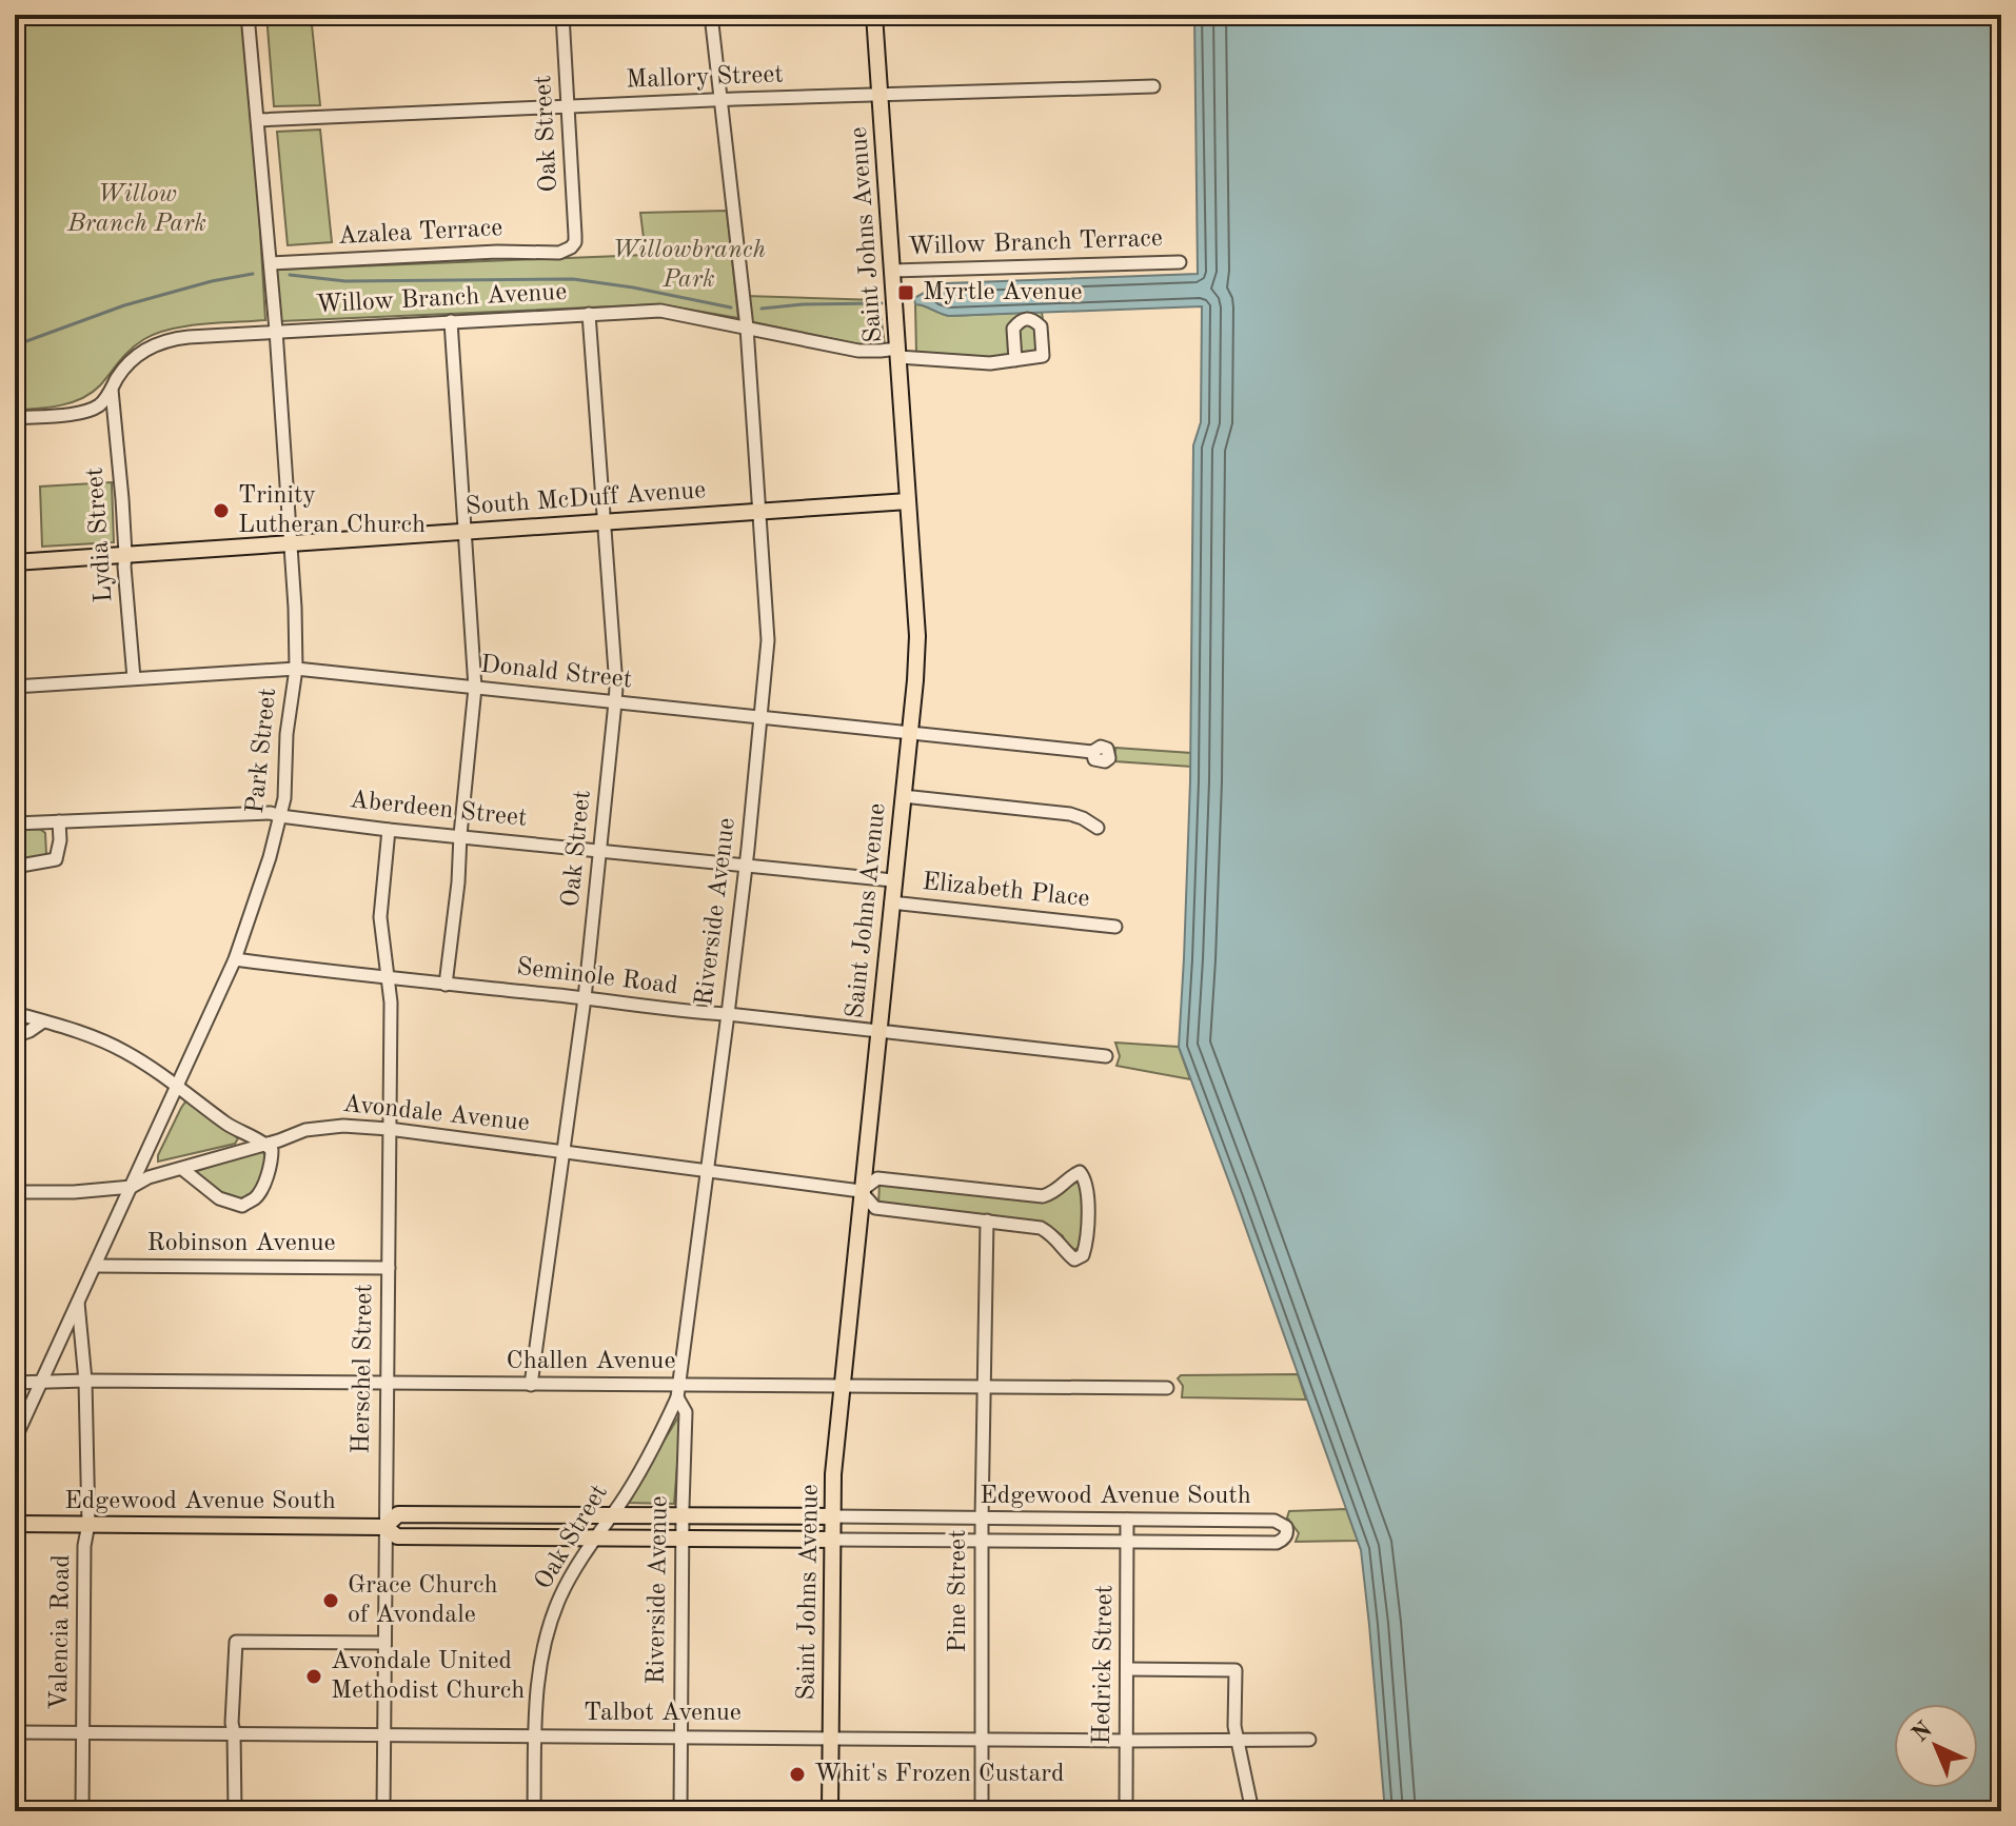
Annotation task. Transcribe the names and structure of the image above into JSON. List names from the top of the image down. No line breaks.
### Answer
{"streets":{"main road":["Saint Johns Avenue","South McDuff Avenue","Edgewood Avenue South"],"street":["Mallory Street","Oak Street","Azalea Terrace","Willow Branch Terrace","Willow Branch Avenue","Lydia Street","Donald Street","Park Street","Aberdeen Street","Elizabeth Place","Riverside Avenue","Seminole Road","Avondale Avenue","Robinson Avenue","Challen Avenue","Herschel Street","Pine Street","Valencia Road","Hedrick Street","Talbot Avenue"]},"crossings":[["Mallory Street","Oak Street"],["Mallory Street","Saint Johns Avenue"],["Mallory Street","Park Street"],["Mallory Street","Riverside Avenue"],["Oak Street","Azalea Terrace"],["Oak Street","Willow Branch Avenue"],["Oak Street","South McDuff Avenue"],["Oak Street","Donald Street"],["Oak Street","Aberdeen Street"],["Oak Street","Riverside Avenue"],["Oak Street","Seminole Road"],["Oak Street","Avondale Avenue"],["Oak Street","Challen Avenue"],["Oak Street","Edgewood Avenue South"],["Oak Street","Talbot Avenue"],["Azalea Terrace","Park Street"],["Saint Johns Avenue","Willow Branch Terrace"],["Saint Johns Avenue","Willow Branch Avenue"],["Saint Johns Avenue","South McDuff Avenue"],["Saint Johns Avenue","Donald Street"],["Saint Johns Avenue","Aberdeen Street"],["Saint Johns Avenue","Elizabeth Place"],["Saint Johns Avenue","Seminole Road"],["Saint Johns Avenue","Avondale Avenue"],["Saint Johns Avenue","Challen Avenue"],["Saint Johns Avenue","Edgewood Avenue South"],["Saint Johns Avenue","Talbot Avenue"],["Willow Branch Avenue","Lydia Street"],["Willow Branch Avenue","Park Street"],["Willow Branch Avenue","Riverside Avenue"],["South McDuff Avenue","Lydia Street"],["South McDuff Avenue","Park Street"],["South McDuff Avenue","Riverside Avenue"],["Lydia Street","Donald Street"],["Donald Street","Park Street"],["Donald Street","Riverside Avenue"],["Park Street","Aberdeen Street"],["Park Street","Seminole Road"],["Park Street","Avondale Avenue"],["Park Street","Robinson Avenue"],["Park Street","Challen Avenue"],["Park Street","Valencia Road"],["Aberdeen Street","Riverside Avenue"],["Aberdeen Street","Herschel Street"],["Riverside Avenue","Seminole Road"],["Riverside Avenue","Avondale Avenue"],["Riverside Avenue","Challen Avenue"],["Riverside Avenue","Edgewood Avenue South"],["Riverside Avenue","Talbot Avenue"],["Seminole Road","Herschel Street"],["Avondale Avenue","Herschel Street"],["Robinson Avenue","Herschel Street"],["Challen Avenue","Herschel Street"],["Challen Avenue","Pine Street"],["Challen Avenue","Valencia Road"],["Herschel Street","Edgewood Avenue South"],["Herschel Street","Talbot Avenue"],["Edgewood Avenue South","Pine Street"],["Edgewood Avenue South","Valencia Road"],["Edgewood Avenue South","Hedrick Street"],["Pine Street","Talbot Avenue"],["Valencia Road","Talbot Avenue"],["Hedrick Street","Talbot Avenue"]],"parks":["Willow Branch Park","Willowbranch Park"],"places":{"transit":["Myrtle Avenue"],"other":["Trinity Lutheran Church","Grace Church of Avondale","Avondale United Methodist Church","Whit's Frozen Custard"]},"north":"top left"}
